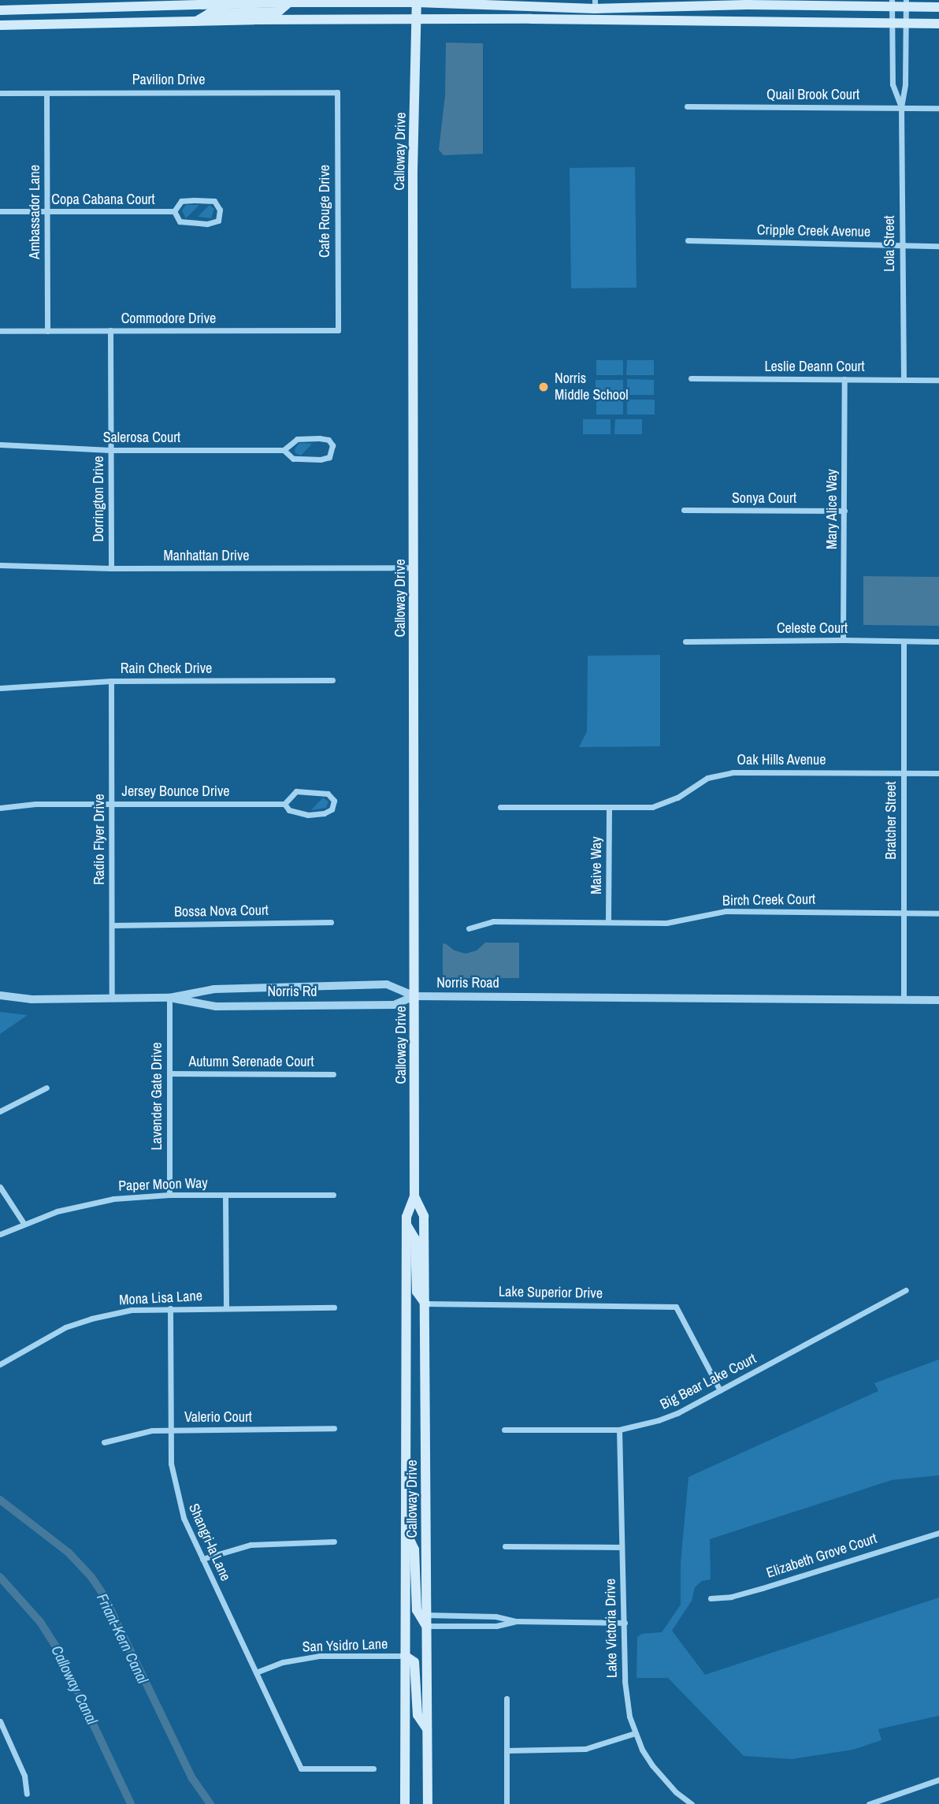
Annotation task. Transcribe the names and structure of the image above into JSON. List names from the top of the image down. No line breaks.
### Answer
{"streets":{"main road":["Calloway Drive"],"street":["Pavilion Drive","Quail Brook Court","Copa Cabana Court","Cafe Rouge Drive","Ambassador Lane","Cripple Creek Avenue","Lola Street","Commodore Drive","Leslie Deann Court","Salerosa Court","Sonya Court","Dorrington Drive","Mary Alice Way","Manhattan Drive","Celeste Court","Rain Check Drive","Oak Hills Avenue","Jersey Bounce Drive","Bratcher Street","Radio Flyer Drive","Maive Way","Birch Creek Court","Bossa Nova Court","Norris Road","Norris Rd","Autumn Serenade Court","Lavender Gate Drive","Paper Moon Way","Lake Superior Drive","Mona Lisa Lane","Big Bear Lake Court","Valerio Court","Shangri-la Lane","Elizabeth Grove Court","Lake Victoria Drive","San Ysidro Lane"]},"crossings":[["Pavilion Drive","Cafe Rouge Drive"],["Pavilion Drive","Ambassador Lane"],["Quail Brook Court","Lola Street"],["Calloway Drive","Manhattan Drive"],["Calloway Drive","Norris Road"],["Calloway Drive","Norris Rd"],["Calloway Drive","Lake Superior Drive"],["Calloway Drive","San Ysidro Lane"],["Copa Cabana Court","Ambassador Lane"],["Cafe Rouge Drive","Commodore Drive"],["Ambassador Lane","Commodore Drive"],["Cripple Creek Avenue","Lola Street"],["Lola Street","Leslie Deann Court"],["Commodore Drive","Dorrington Drive"],["Leslie Deann Court","Mary Alice Way"],["Salerosa Court","Dorrington Drive"],["Sonya Court","Mary Alice Way"],["Dorrington Drive","Manhattan Drive"],["Mary Alice Way","Celeste Court"],["Celeste Court","Bratcher Street"],["Rain Check Drive","Radio Flyer Drive"],["Oak Hills Avenue","Bratcher Street"],["Oak Hills Avenue","Maive Way"],["Jersey Bounce Drive","Radio Flyer Drive"],["Bratcher Street","Birch Creek Court"],["Bratcher Street","Norris Road"],["Radio Flyer Drive","Bossa Nova Court"],["Radio Flyer Drive","Norris Road"],["Maive Way","Birch Creek Court"],["Norris Road","Norris Rd"],["Norris Road","Lavender Gate Drive"],["Norris Rd","Lavender Gate Drive"],["Autumn Serenade Court","Lavender Gate Drive"],["Lavender Gate Drive","Paper Moon Way"],["Lake Superior Drive","Big Bear Lake Court"],["Mona Lisa Lane","Shangri-la Lane"],["Big Bear Lake Court","Lake Victoria Drive"],["Valerio Court","Shangri-la Lane"],["Shangri-la Lane","San Ysidro Lane"]],"water":["Friant-Kern Canal","Calloway Canal"],"places":["Norris Middle School"]}
